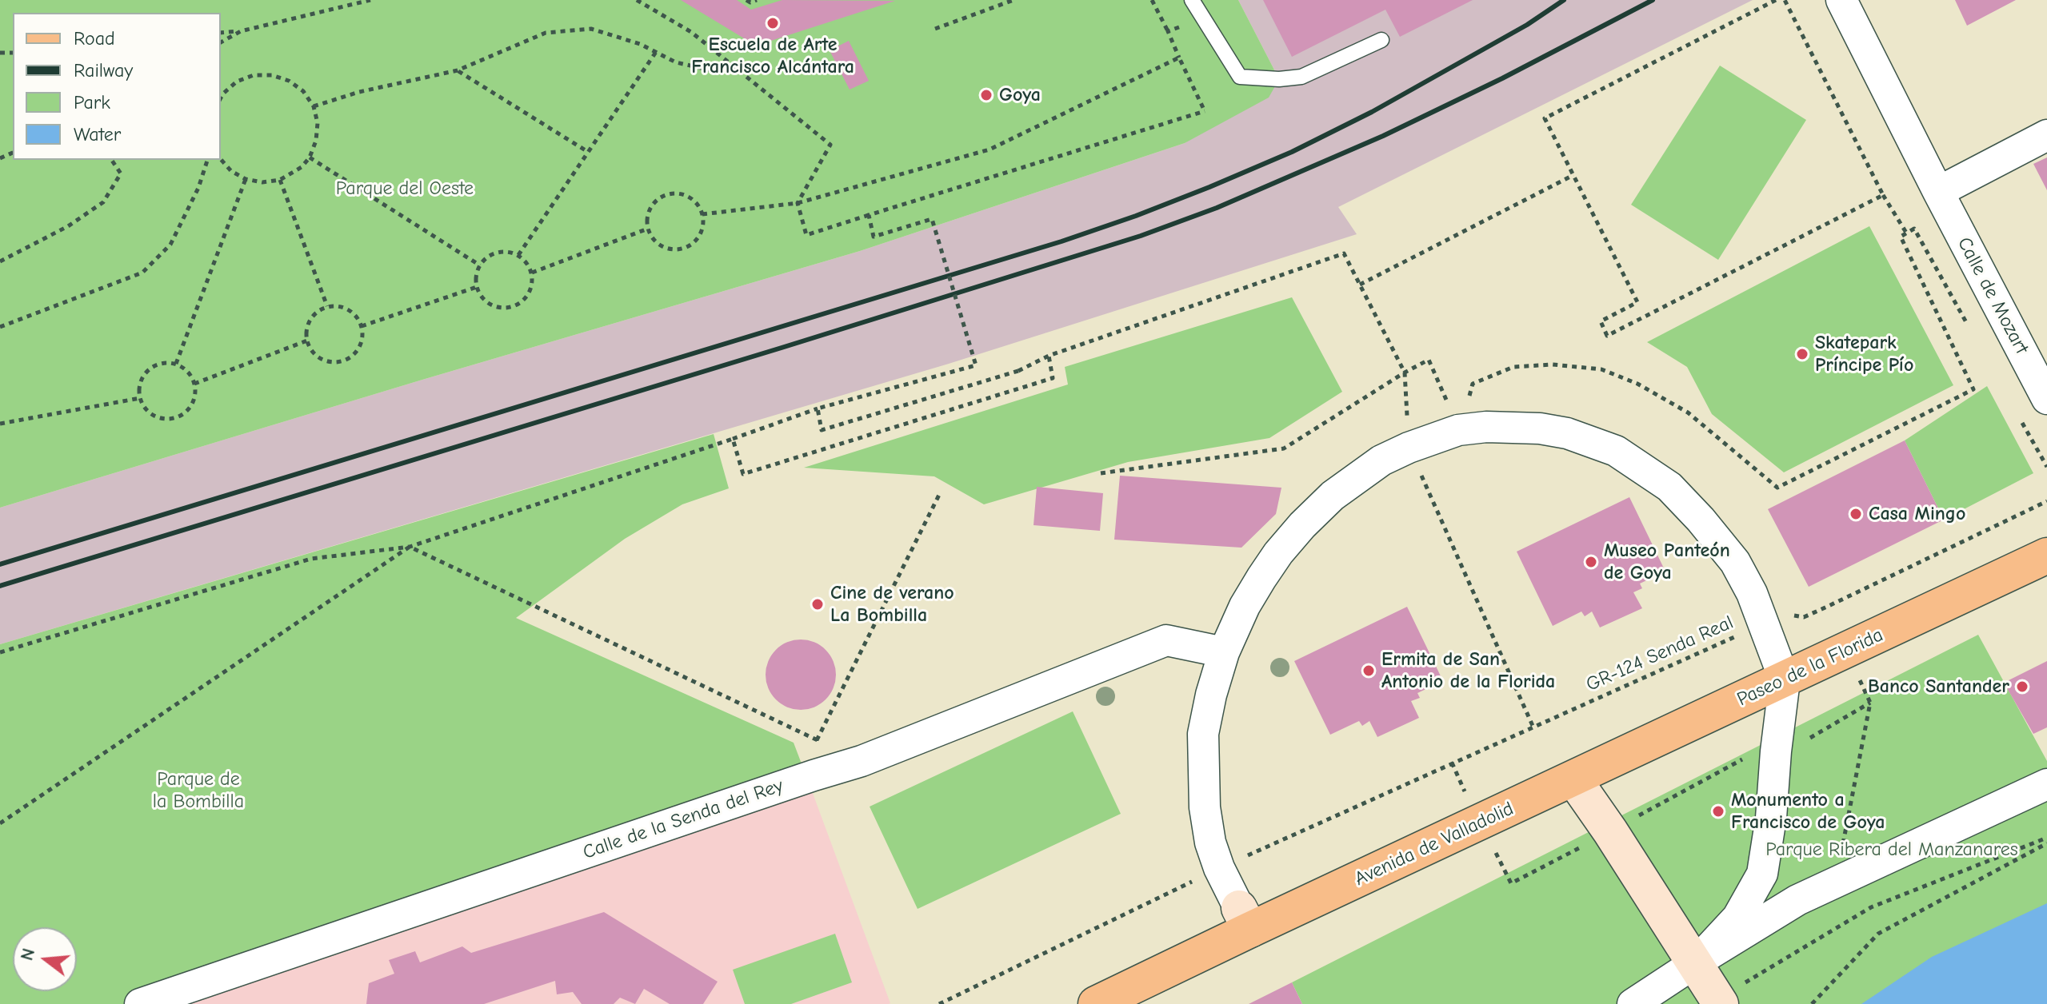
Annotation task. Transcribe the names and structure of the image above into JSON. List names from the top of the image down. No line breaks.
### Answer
{"streets":{"main road":["Paseo de la Florida","Avenida de Valladolid"],"street":["Calle de Mozart","Calle de la Senda del Rey"],"path":["GR-124 Senda Real"]},"crossings":[["Paseo de la Florida","Avenida de Valladolid"]],"parks":["Parque del Oeste","Parque de la Bombilla","Parque Ribera del Manzanares"],"places":["Escuela de Arte Francisco Alcántara","Goya","Skatepark Príncipe Pío","Casa Mingo","Museo Panteón de Goya","Cine de verano La Bombilla","Ermita de San Antonio de la Florida","Banco Santander","Monumento a Francisco de Goya"],"legend":["Road","Railway","Park","Water"],"north":"left"}
